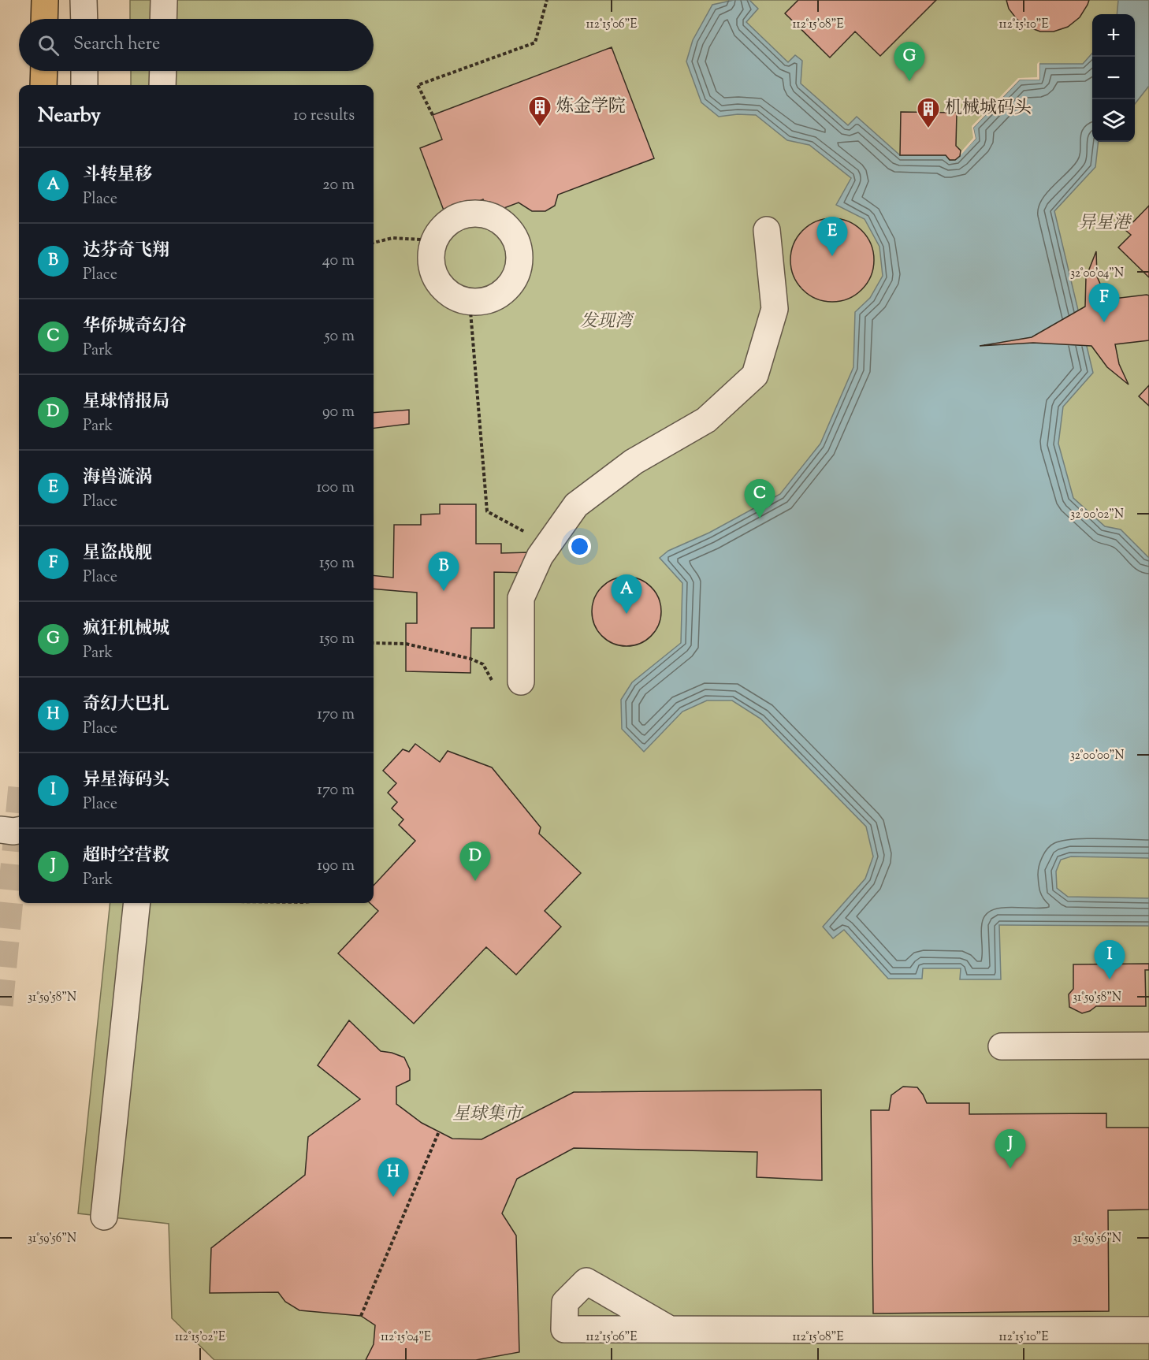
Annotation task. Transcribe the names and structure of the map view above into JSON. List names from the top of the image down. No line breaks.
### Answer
{"parks":["异星港","发现湾","星球集市"],"places":{"building":["炼金学院","机械城码头"]},"page":{"map_buttons":["+","−"],"search":"Search here","pins":["G","E","F","C","B","A","D","I","J","H"],"heading":["Nearby","10 results"],"list":[{"mark":"A","name":"斗转星移","note":"Place","value":"20 m"},{"mark":"B","name":"达芬奇飞翔","note":"Place","value":"40 m"},{"mark":"C","name":"华侨城奇幻谷","note":"Park","value":"50 m"},{"mark":"D","name":"星球情报局","note":"Park","value":"90 m"},{"mark":"E","name":"海兽漩涡","note":"Place","value":"100 m"},{"mark":"F","name":"星盗战舰","note":"Place","value":"150 m"},{"mark":"G","name":"疯狂机械城","note":"Park","value":"150 m"},{"mark":"H","name":"奇幻大巴扎","note":"Place","value":"170 m"},{"mark":"I","name":"异星海码头","note":"Place","value":"170 m"},{"mark":"J","name":"超时空营救","note":"Park","value":"190 m"}]},"coordinates":["112°15'06\"E","112°15'08\"E","112°15'10\"E","32°00'04\"N","32°00'02\"N","32°00'00\"N","31°59'58\"N","31°59'56\"N","112°15'02\"E","112°15'04\"E"]}
